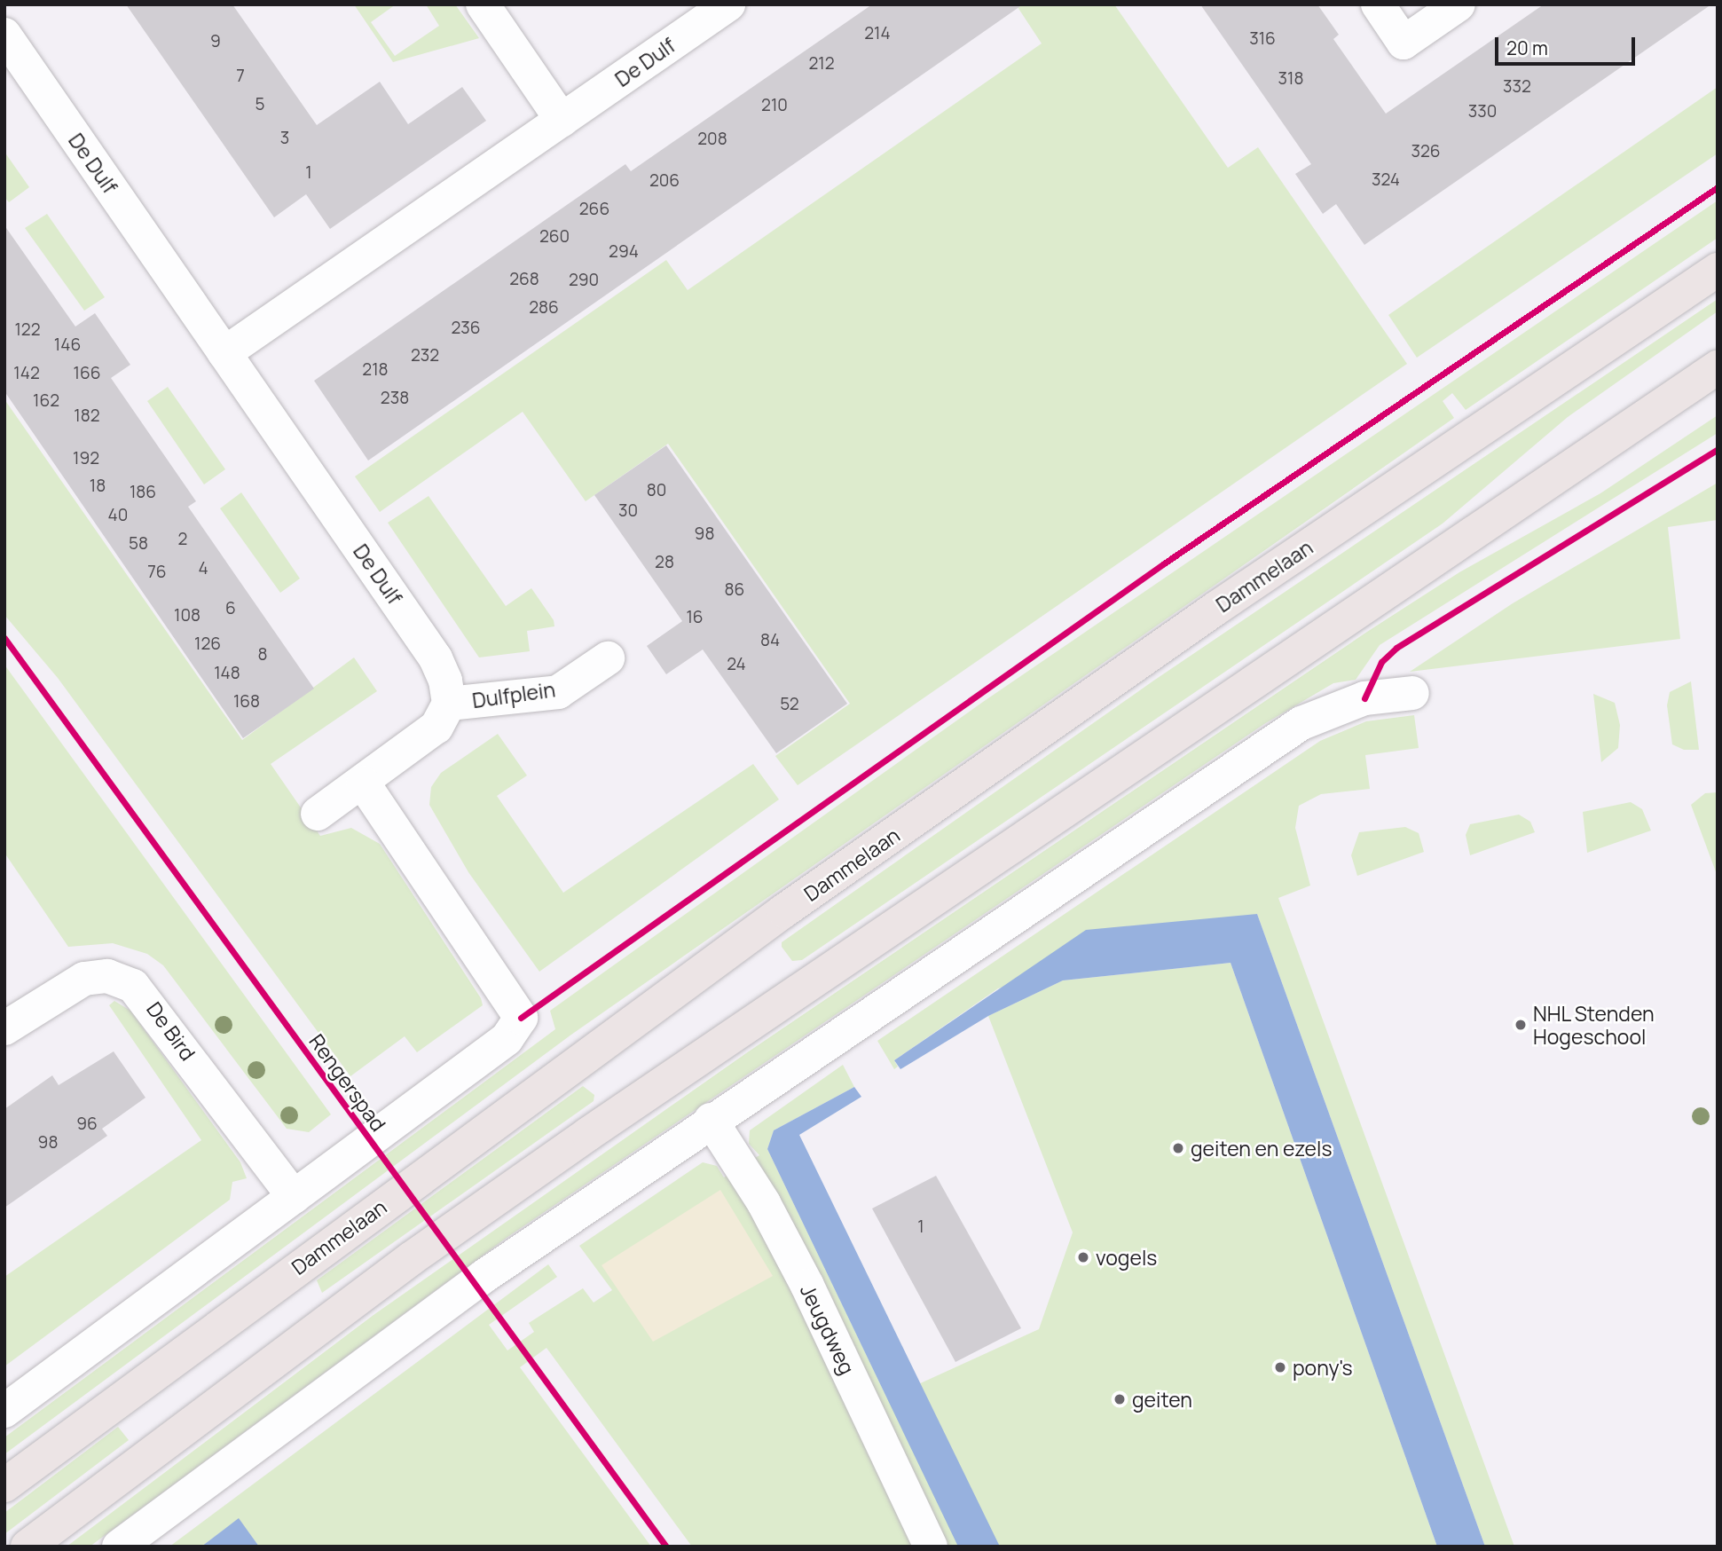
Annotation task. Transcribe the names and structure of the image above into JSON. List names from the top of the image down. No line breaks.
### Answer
{"streets":{"main road":["Dammelaan"],"street":["De Dulf","Dulfplein","De Bird","Jeugdweg"],"cycle path":["Rengerspad"]},"crossings":[["De Dulf","Dulfplein"]],"places":["NHL Stenden Hogeschool","geiten en ezels","vogels","pony's","geiten"],"house_numbers":["214","316","9","212","7","318","332","5","210","330","3","208","326","1","324","206","266","260","294","268","290","286","236","122","146","232","218","142","166","238","162","182","192","18","80","186","30","40","98","2","58","28","4","76","86","6","108","16","84","126","8","24","148","168","52","96","98","1"],"scale_bar":"20 m"}
